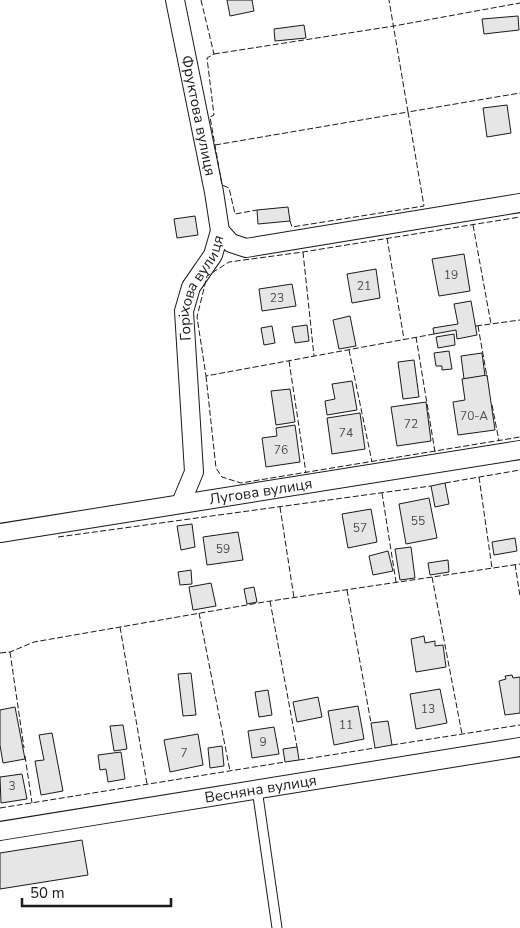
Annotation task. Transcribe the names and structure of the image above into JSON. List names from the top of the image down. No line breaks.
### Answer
{"streets":{"street":["Фруктова вулиця","Горіхова вулиця","Лугова вулиця","Весняна вулиця"]},"crossings":[["Фруктова вулиця","Горіхова вулиця"],["Горіхова вулиця","Лугова вулиця"]],"house_numbers":["19","21","23","70-А","72","74","76","55","57","59","13","11","9","7","3"],"scale_bar":"50 m"}
